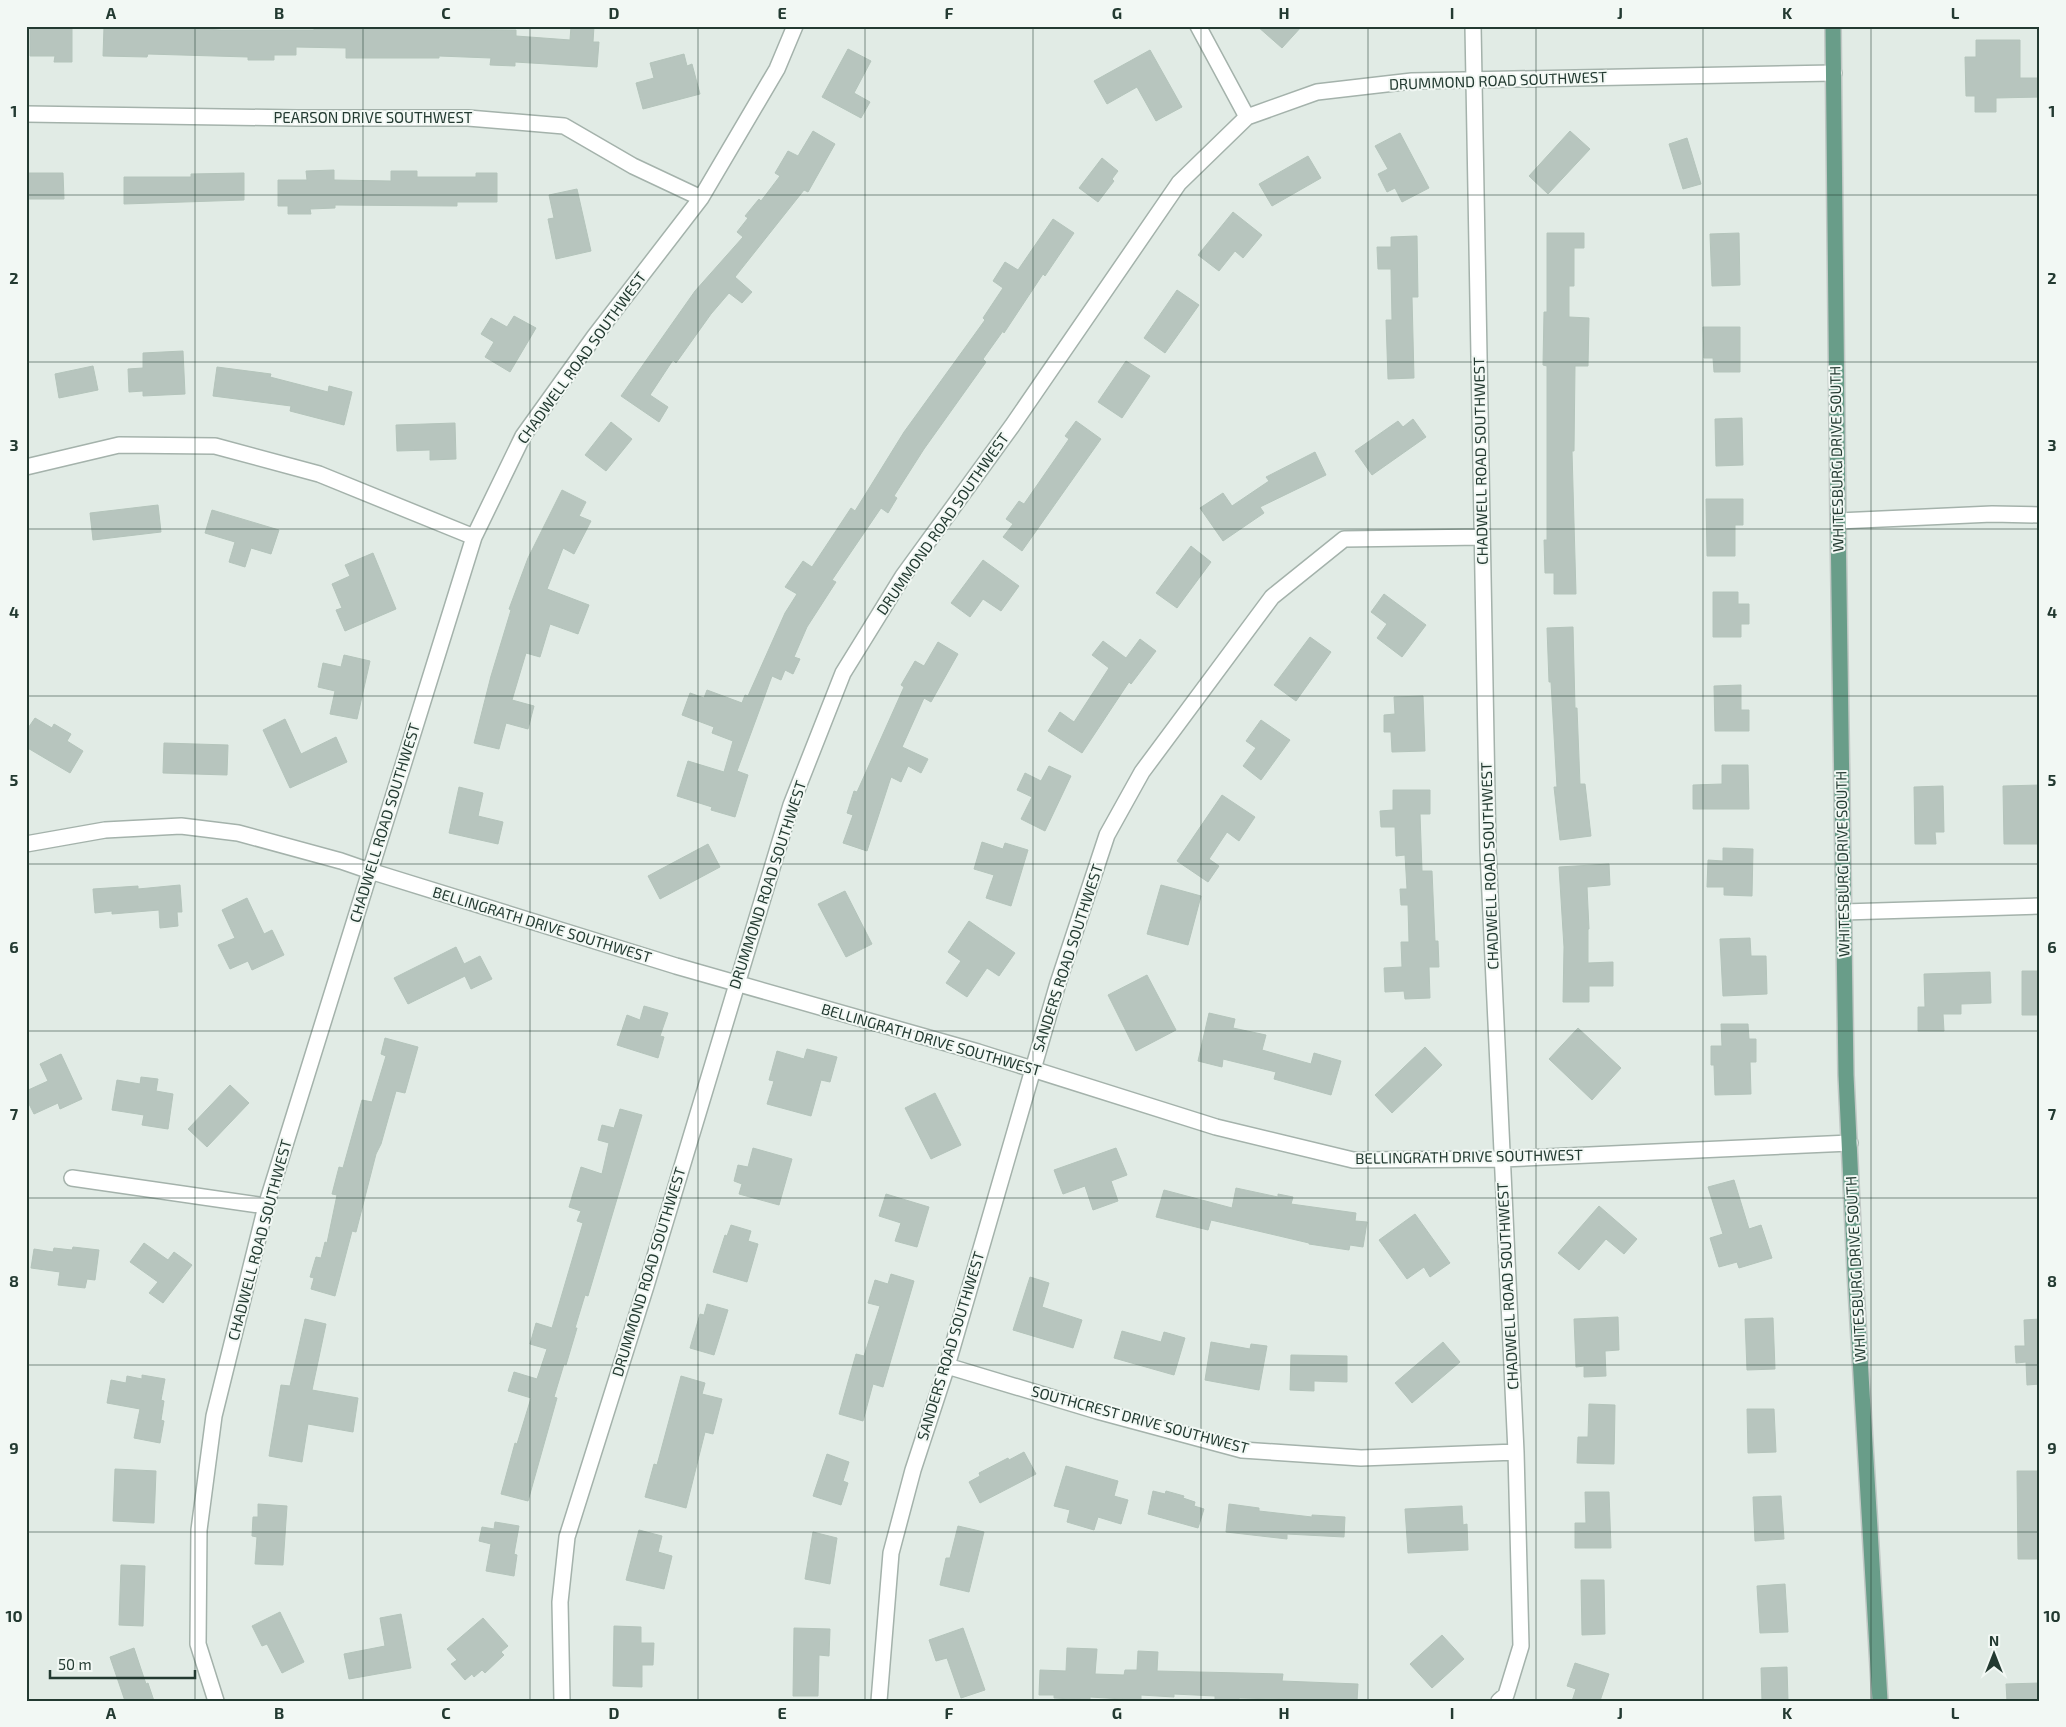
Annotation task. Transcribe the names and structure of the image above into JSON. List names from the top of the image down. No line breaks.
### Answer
{"streets":{"main road":["WHITESBURG DRIVE SOUTH"],"street":["DRUMMOND ROAD SOUTHWEST","PEARSON DRIVE SOUTHWEST","CHADWELL ROAD SOUTHWEST","BELLINGRATH DRIVE SOUTHWEST","SANDERS ROAD SOUTHWEST","SOUTHCREST DRIVE SOUTHWEST"]},"crossings":[["DRUMMOND ROAD SOUTHWEST","CHADWELL ROAD SOUTHWEST"],["DRUMMOND ROAD SOUTHWEST","WHITESBURG DRIVE SOUTH"],["DRUMMOND ROAD SOUTHWEST","BELLINGRATH DRIVE SOUTHWEST"],["PEARSON DRIVE SOUTHWEST","CHADWELL ROAD SOUTHWEST"],["CHADWELL ROAD SOUTHWEST","BELLINGRATH DRIVE SOUTHWEST"],["CHADWELL ROAD SOUTHWEST","SANDERS ROAD SOUTHWEST"],["CHADWELL ROAD SOUTHWEST","SOUTHCREST DRIVE SOUTHWEST"],["WHITESBURG DRIVE SOUTH","BELLINGRATH DRIVE SOUTHWEST"],["BELLINGRATH DRIVE SOUTHWEST","SANDERS ROAD SOUTHWEST"],["SANDERS ROAD SOUTHWEST","SOUTHCREST DRIVE SOUTHWEST"]],"scale_bar":"50 m","north":"top","grid":{"columns":["A","B","C","D","E","F","G","H","I","J","K","L"],"rows":["1","2","3","4","5","6","7","8","9","10"]}}
